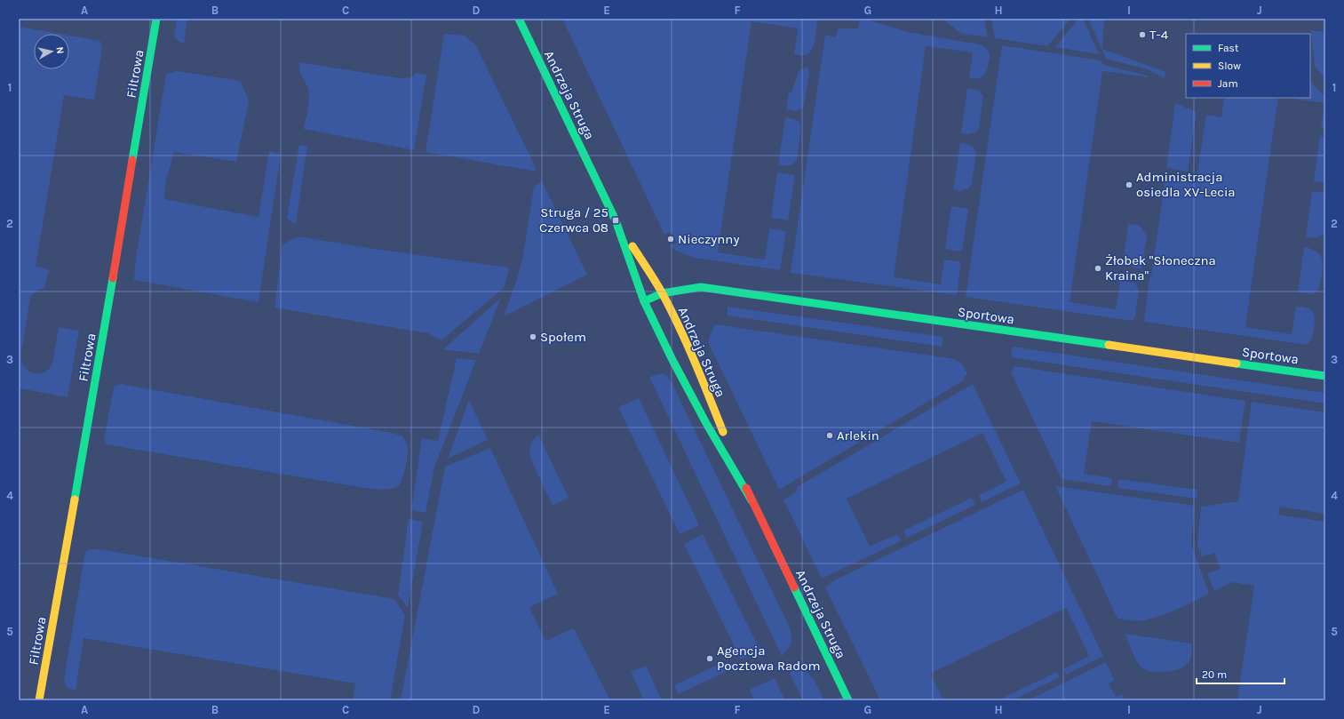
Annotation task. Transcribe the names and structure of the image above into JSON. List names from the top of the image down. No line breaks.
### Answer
{"streets":{"street":["Filtrowa","Andrzeja Struga","Sportowa"]},"crossings":[["Andrzeja Struga","Sportowa"]],"places":{"other":["T-4","Administracja osiedla XV-Lecia","Nieczynny","Żłobek \"Słoneczna Kraina\"","Społem","Arlekin","Agencja Pocztowa Radom"],"transit":["Struga / 25 Czerwca 08"]},"legend":["Fast","Slow","Jam"],"scale_bar":"20 m","north":"right","grid":{"columns":["A","B","C","D","E","F","G","H","I","J"],"rows":["1","2","3","4","5"]}}
